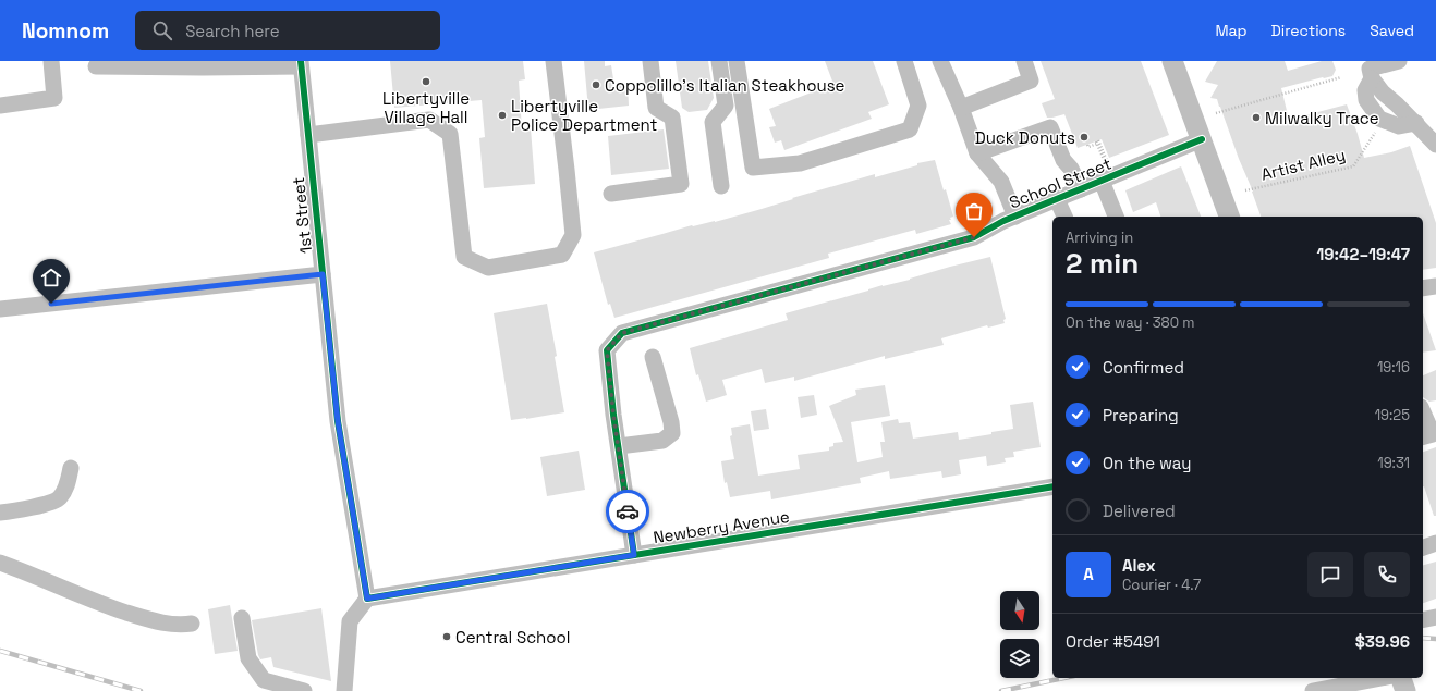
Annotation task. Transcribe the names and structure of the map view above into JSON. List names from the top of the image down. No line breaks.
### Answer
{"streets":{"street":["School Street","1st Street","Newberry Avenue"],"path":["Artist Alley"]},"crossings":[["School Street","Newberry Avenue"],["1st Street","Newberry Avenue"]],"places":["Libertyville Village Hall","Coppolillo's Italian Steakhouse","Libertyville Police Department","Milwalky Trace","Duck Donuts","Central School"],"north":"bottom","page":{"header":"Nomnom","search":"Search here","nav":["Map","Directions","Saved"],"heading":["2 min","Arriving in","19:42–19:47"],"panel":["Alex","Courier · 4.7","Order #5491","$39.96"],"bar":"On the way · 380 m","list":[["Confirmed","19:16"],["Preparing","19:25"],["On the way","19:31"],"Delivered"],"round":"A"}}
